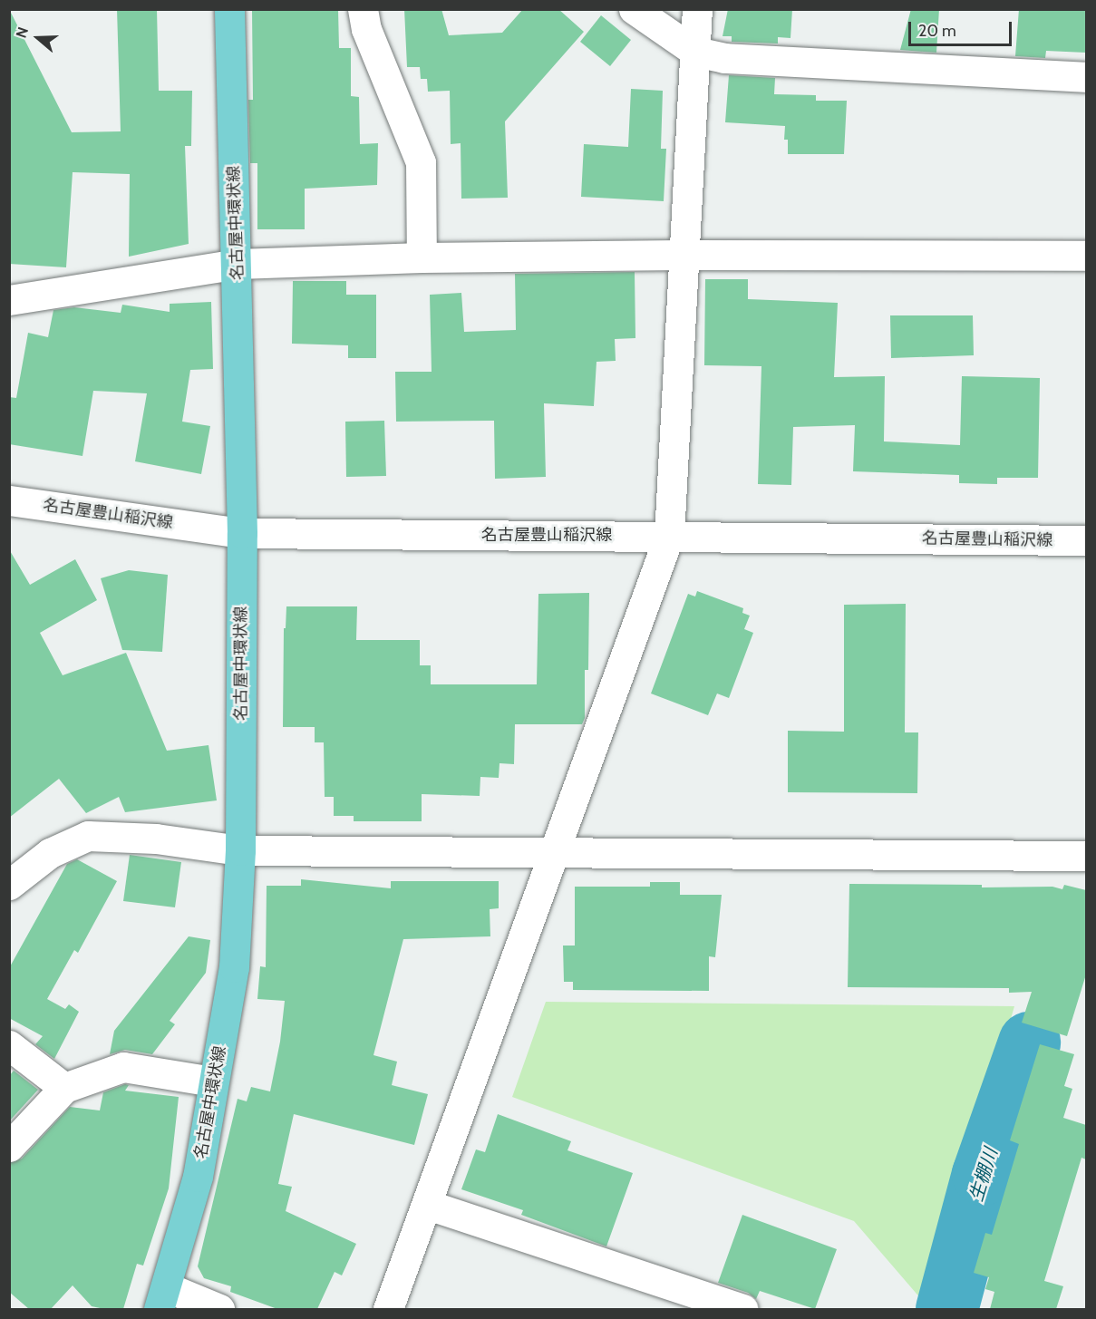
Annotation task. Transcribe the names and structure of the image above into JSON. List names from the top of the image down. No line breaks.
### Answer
{"streets":{"main road":["名古屋中環状線"],"street":["名古屋豊山稲沢線"]},"crossings":[["名古屋中環状線","名古屋豊山稲沢線"]],"water":["生棚川"],"scale_bar":"20 m","north":"left"}
